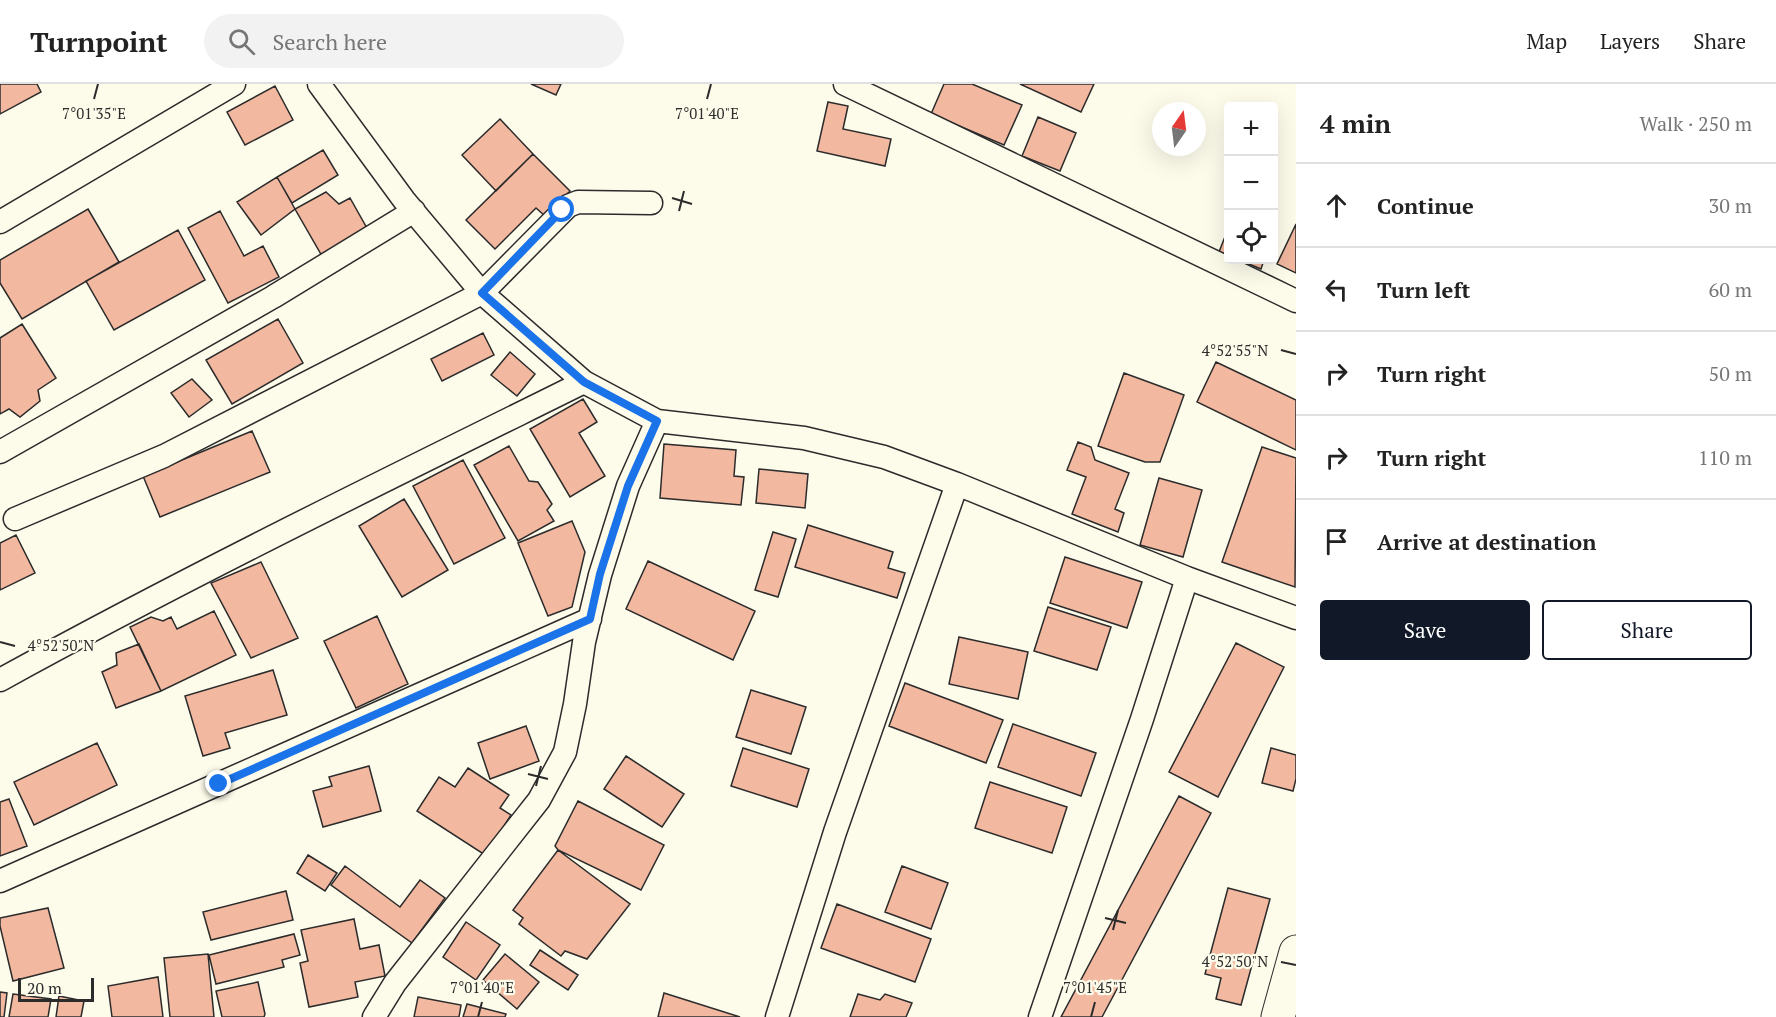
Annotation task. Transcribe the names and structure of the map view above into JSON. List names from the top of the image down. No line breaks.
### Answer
{"scale_bar":"20 m","north":"top","page":{"header":"Turnpoint","search":"Search here","nav":["Map","Layers","Share"],"heading":["4 min","Walk · 250 m"],"map_buttons":["+","−"],"list":[["Continue","30 m"],["Turn left","60 m"],["Turn right","50 m"],["Turn right","110 m"],"Arrive at destination"],"buttons":["Save","Share"],"scale":"20 m"},"coordinates":["7°01'40\"E","7°01'35\"E","4°52'55\"N","4°52'50\"N","7°01'45\"E"]}
